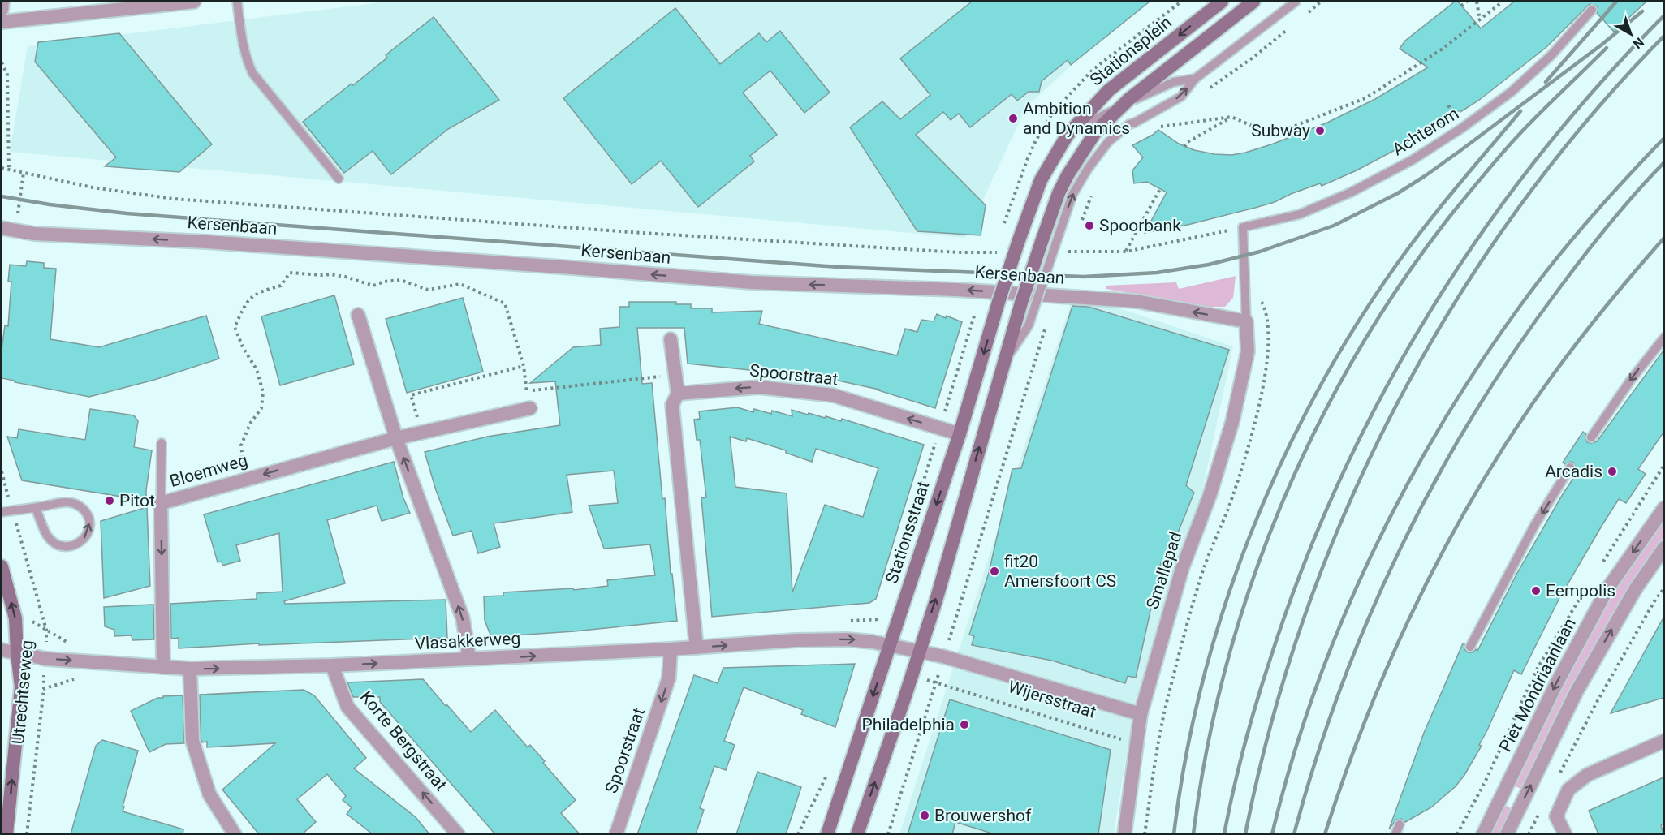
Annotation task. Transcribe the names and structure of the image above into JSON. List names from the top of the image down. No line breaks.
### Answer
{"streets":{"main road":["Stationsplein","Stationsstraat","Utrechtseweg"],"street":["Kersenbaan","Spoorstraat","Bloemweg","Smallepad","Vlasakkerweg","Piet Mondriaanlaan","Wijersstraat","Korte Bergstraat"],"lane":["Achterom"]},"crossings":[["Stationsplein","Kersenbaan"],["Stationsplein","Stationsstraat"],["Kersenbaan","Smallepad"],["Spoorstraat","Stationsstraat"],["Spoorstraat","Vlasakkerweg"],["Bloemweg","Vlasakkerweg"],["Stationsstraat","Vlasakkerweg"],["Smallepad","Wijersstraat"],["Vlasakkerweg","Utrechtseweg"],["Vlasakkerweg","Wijersstraat"],["Vlasakkerweg","Korte Bergstraat"]],"one_way":["Bloemweg","Vlasakkerweg","Korte Bergstraat"],"places":["Ambition and Dynamics","Subway","Spoorbank","Arcadis","Pitot","fit20 Amersfoort CS","Eempolis","Philadelphia","Brouwershof"],"north":"bottom right"}
